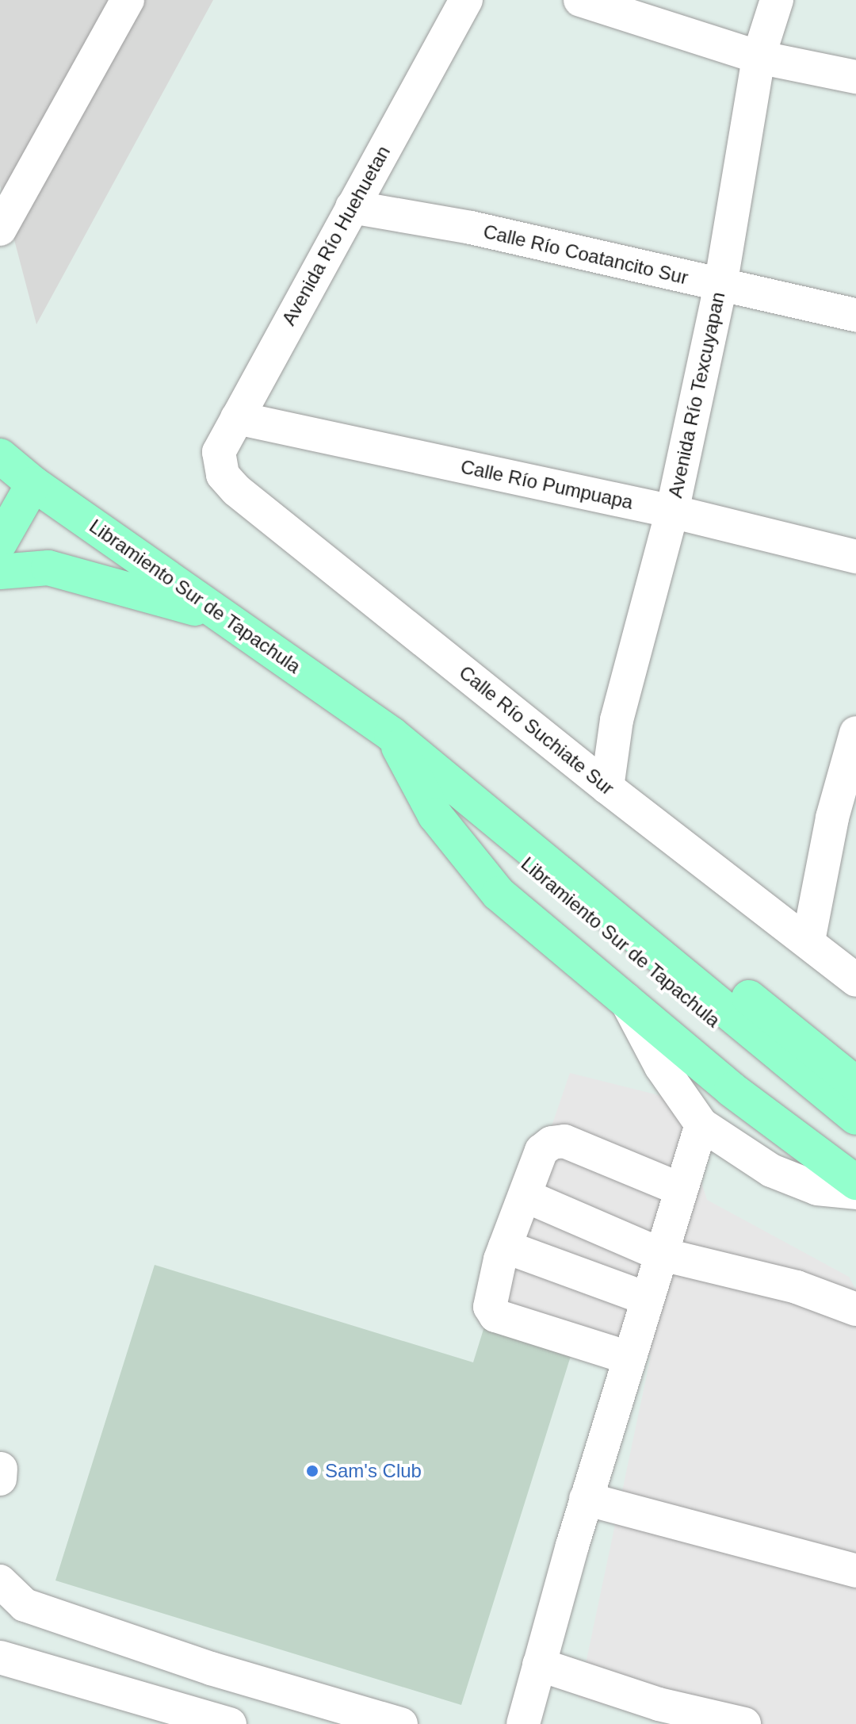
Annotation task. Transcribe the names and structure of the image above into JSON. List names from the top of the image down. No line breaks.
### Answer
{"streets":{"main road":["Libramiento Sur de Tapachula"],"street":["Avenida Río Huehuetan","Calle Río Coatancito Sur","Avenida Río Texcuyapan","Calle Río Pumpuapa","Calle Río Suchiate Sur"]},"crossings":[["Avenida Río Huehuetan","Calle Río Coatancito Sur"],["Avenida Río Huehuetan","Calle Río Pumpuapa"],["Avenida Río Huehuetan","Calle Río Suchiate Sur"],["Calle Río Coatancito Sur","Avenida Río Texcuyapan"],["Avenida Río Texcuyapan","Calle Río Pumpuapa"],["Avenida Río Texcuyapan","Calle Río Suchiate Sur"]],"places":["Sam's Club"]}
